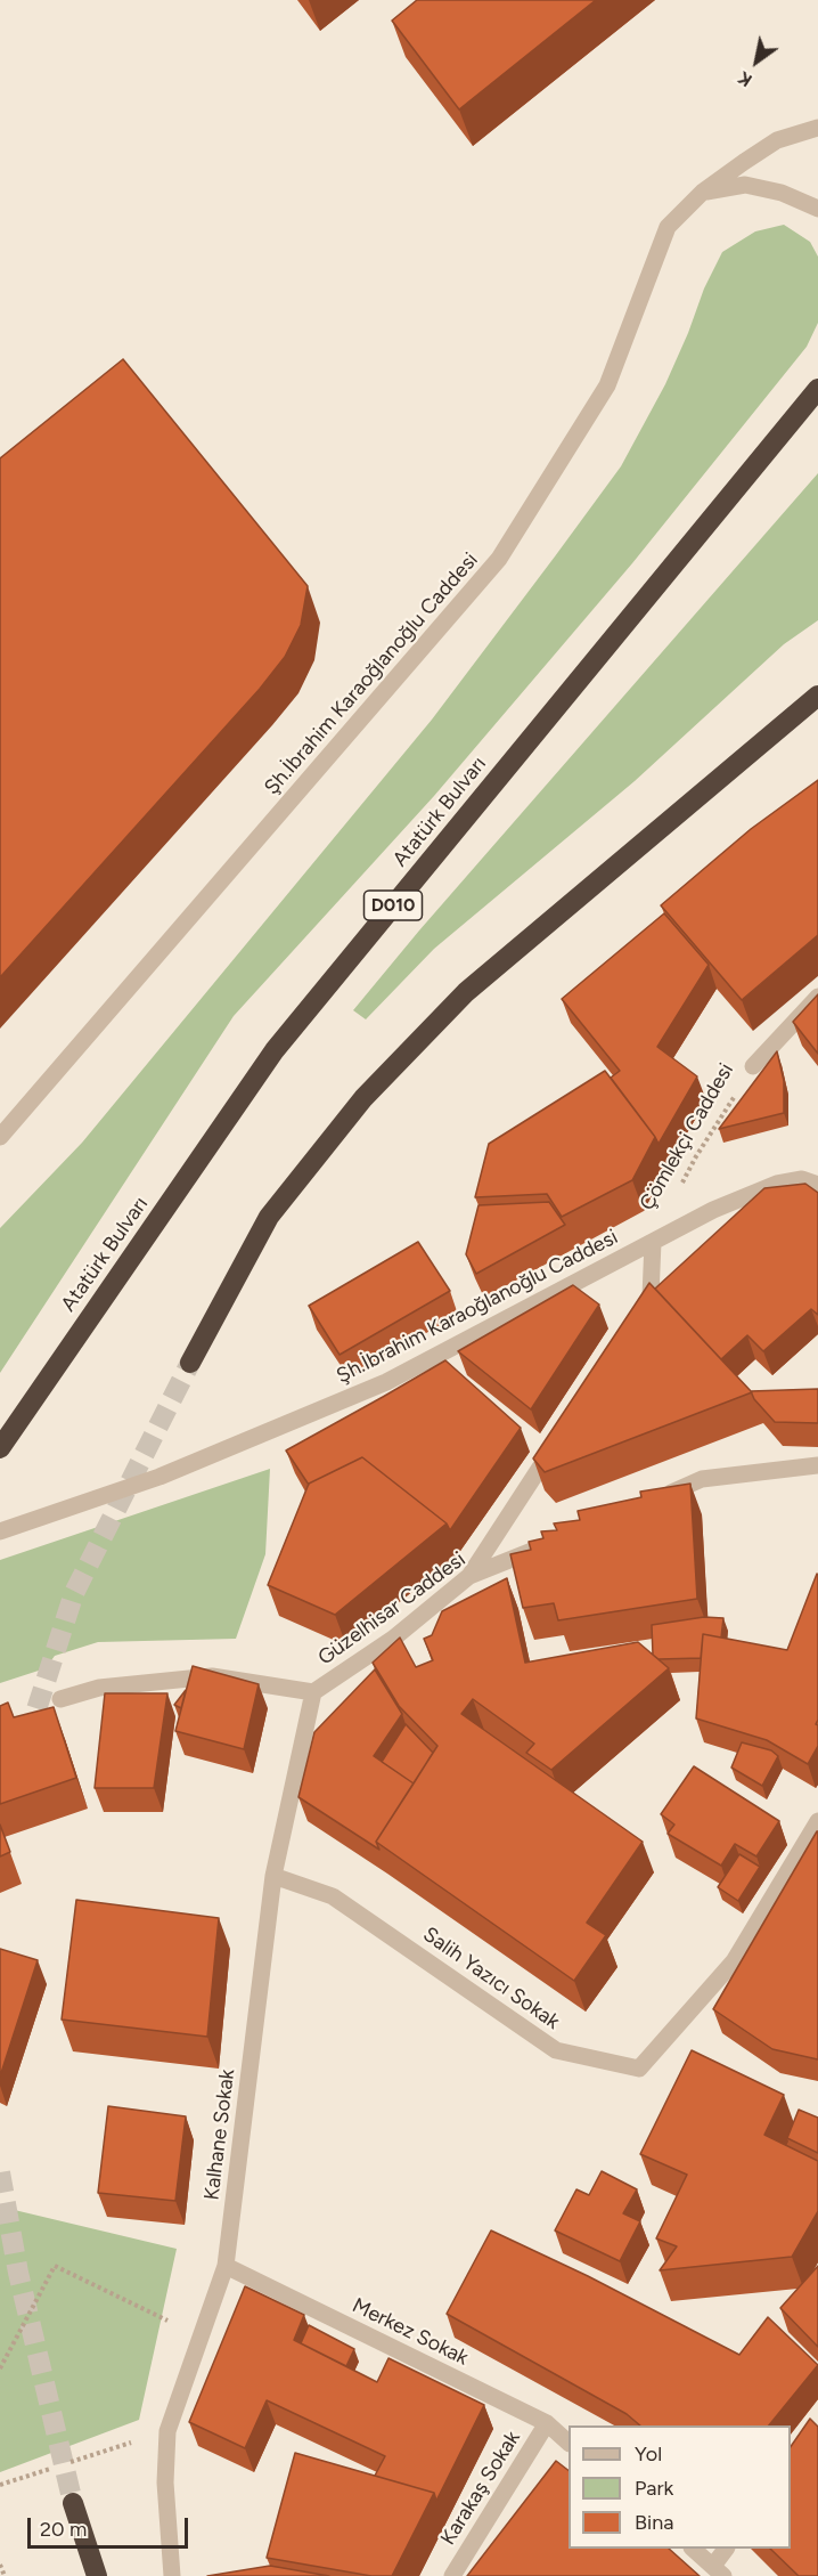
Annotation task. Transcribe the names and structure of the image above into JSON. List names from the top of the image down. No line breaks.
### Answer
{"streets":{"highway":["Atatürk Bulvarı","D010"],"street":["Şh.İbrahim Karaoğlanoğlu Caddesi","Çömlekçi Caddesi","Güzelhisar Caddesi","Salih Yazıcı Sokak","Kalhane Sokak","Merkez Sokak","Karakaş Sokak"]},"crossings":[["Şh.İbrahim Karaoğlanoğlu Caddesi","Çömlekçi Caddesi"],["Güzelhisar Caddesi","Kalhane Sokak"],["Salih Yazıcı Sokak","Kalhane Sokak"],["Kalhane Sokak","Merkez Sokak"],["Merkez Sokak","Karakaş Sokak"]],"legend":["Yol","Park","Bina"],"scale_bar":"20 m","north":"bottom left"}
